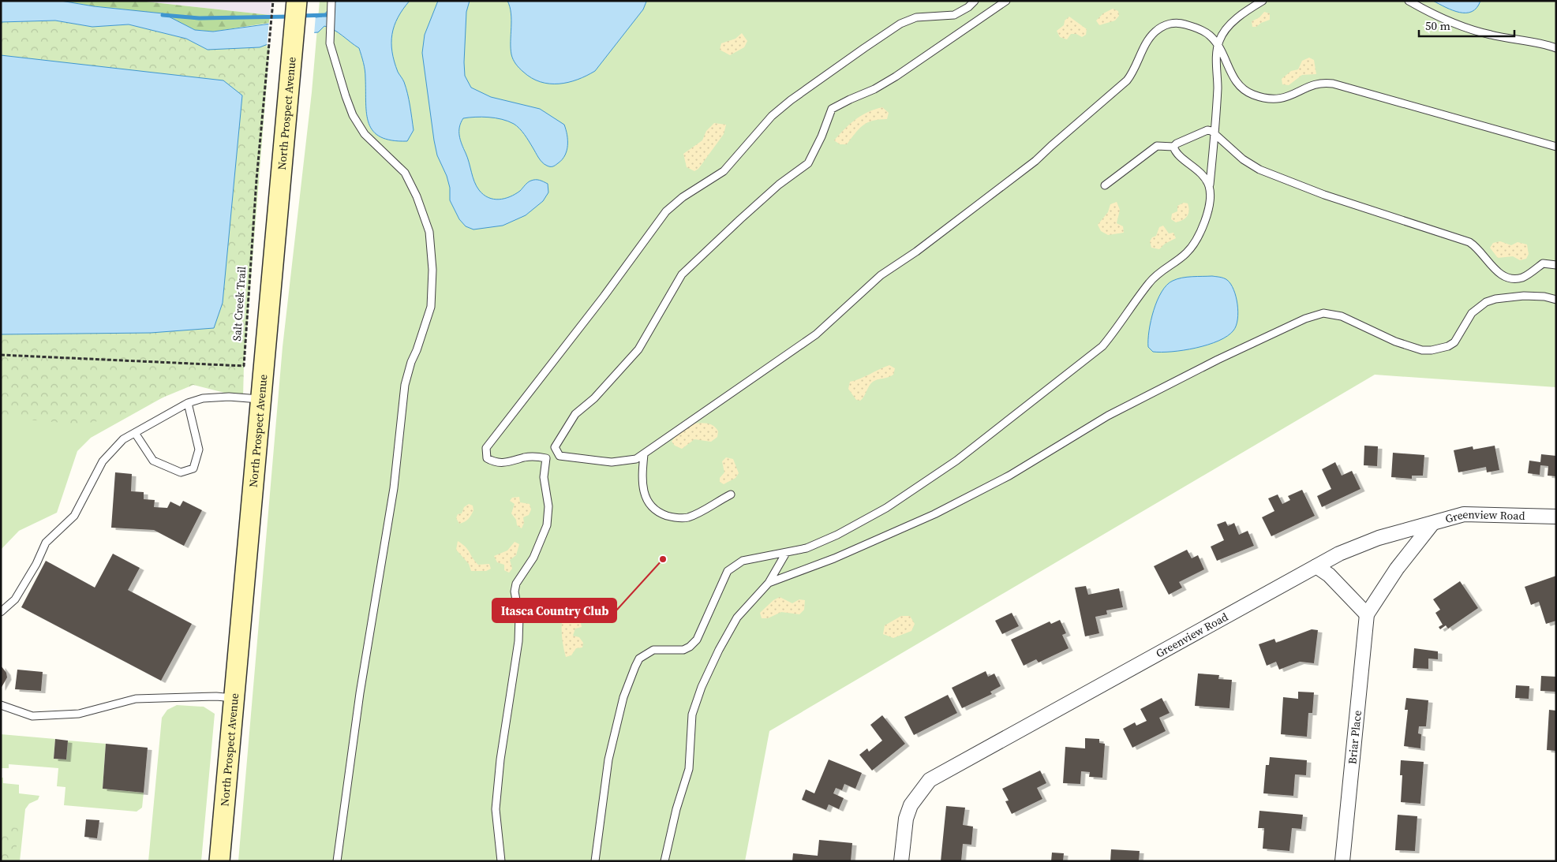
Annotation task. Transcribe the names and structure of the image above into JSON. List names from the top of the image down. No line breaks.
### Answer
{"streets":{"main road":["North Prospect Avenue"],"street":["Greenview Road","Briar Place"],"path":["Salt Creek Trail"]},"crossings":[["Greenview Road","Briar Place"]],"places":["Itasca Country Club"],"scale_bar":"50 m"}
